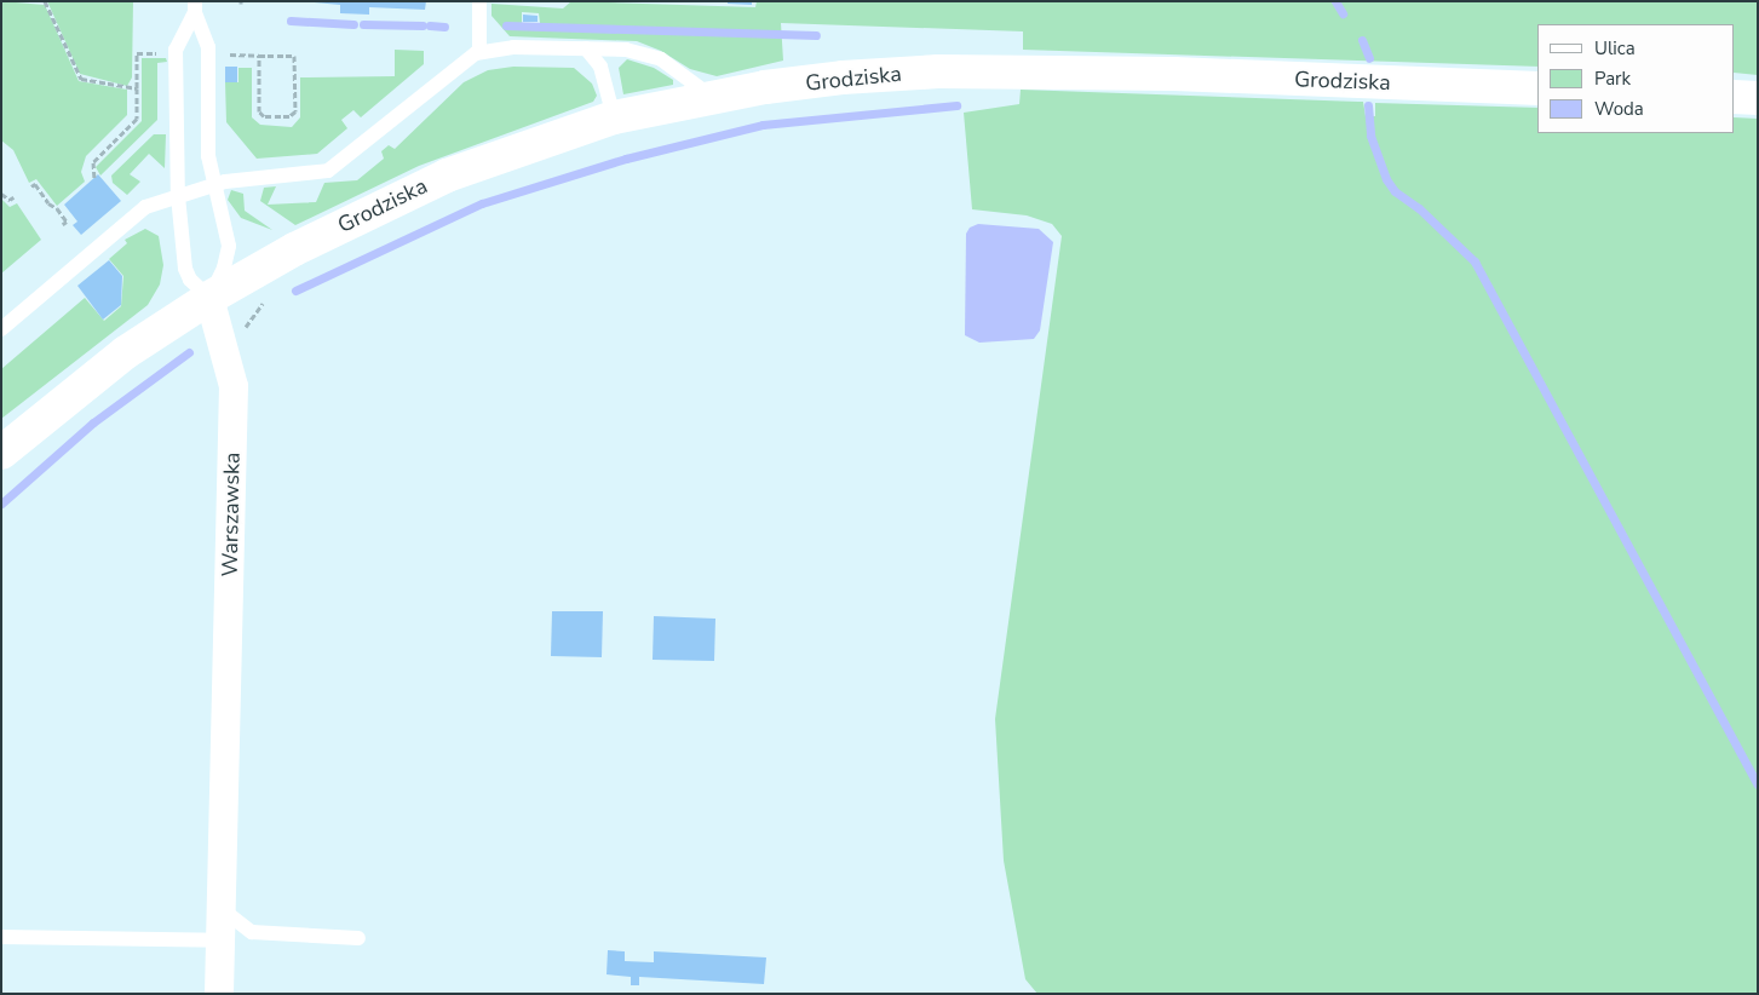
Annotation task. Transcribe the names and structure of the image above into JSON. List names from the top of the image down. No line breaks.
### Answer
{"streets":{"main road":["Grodziska"],"street":["Warszawska"]},"crossings":[["Grodziska","Warszawska"]],"legend":["Ulica","Park","Woda"]}
